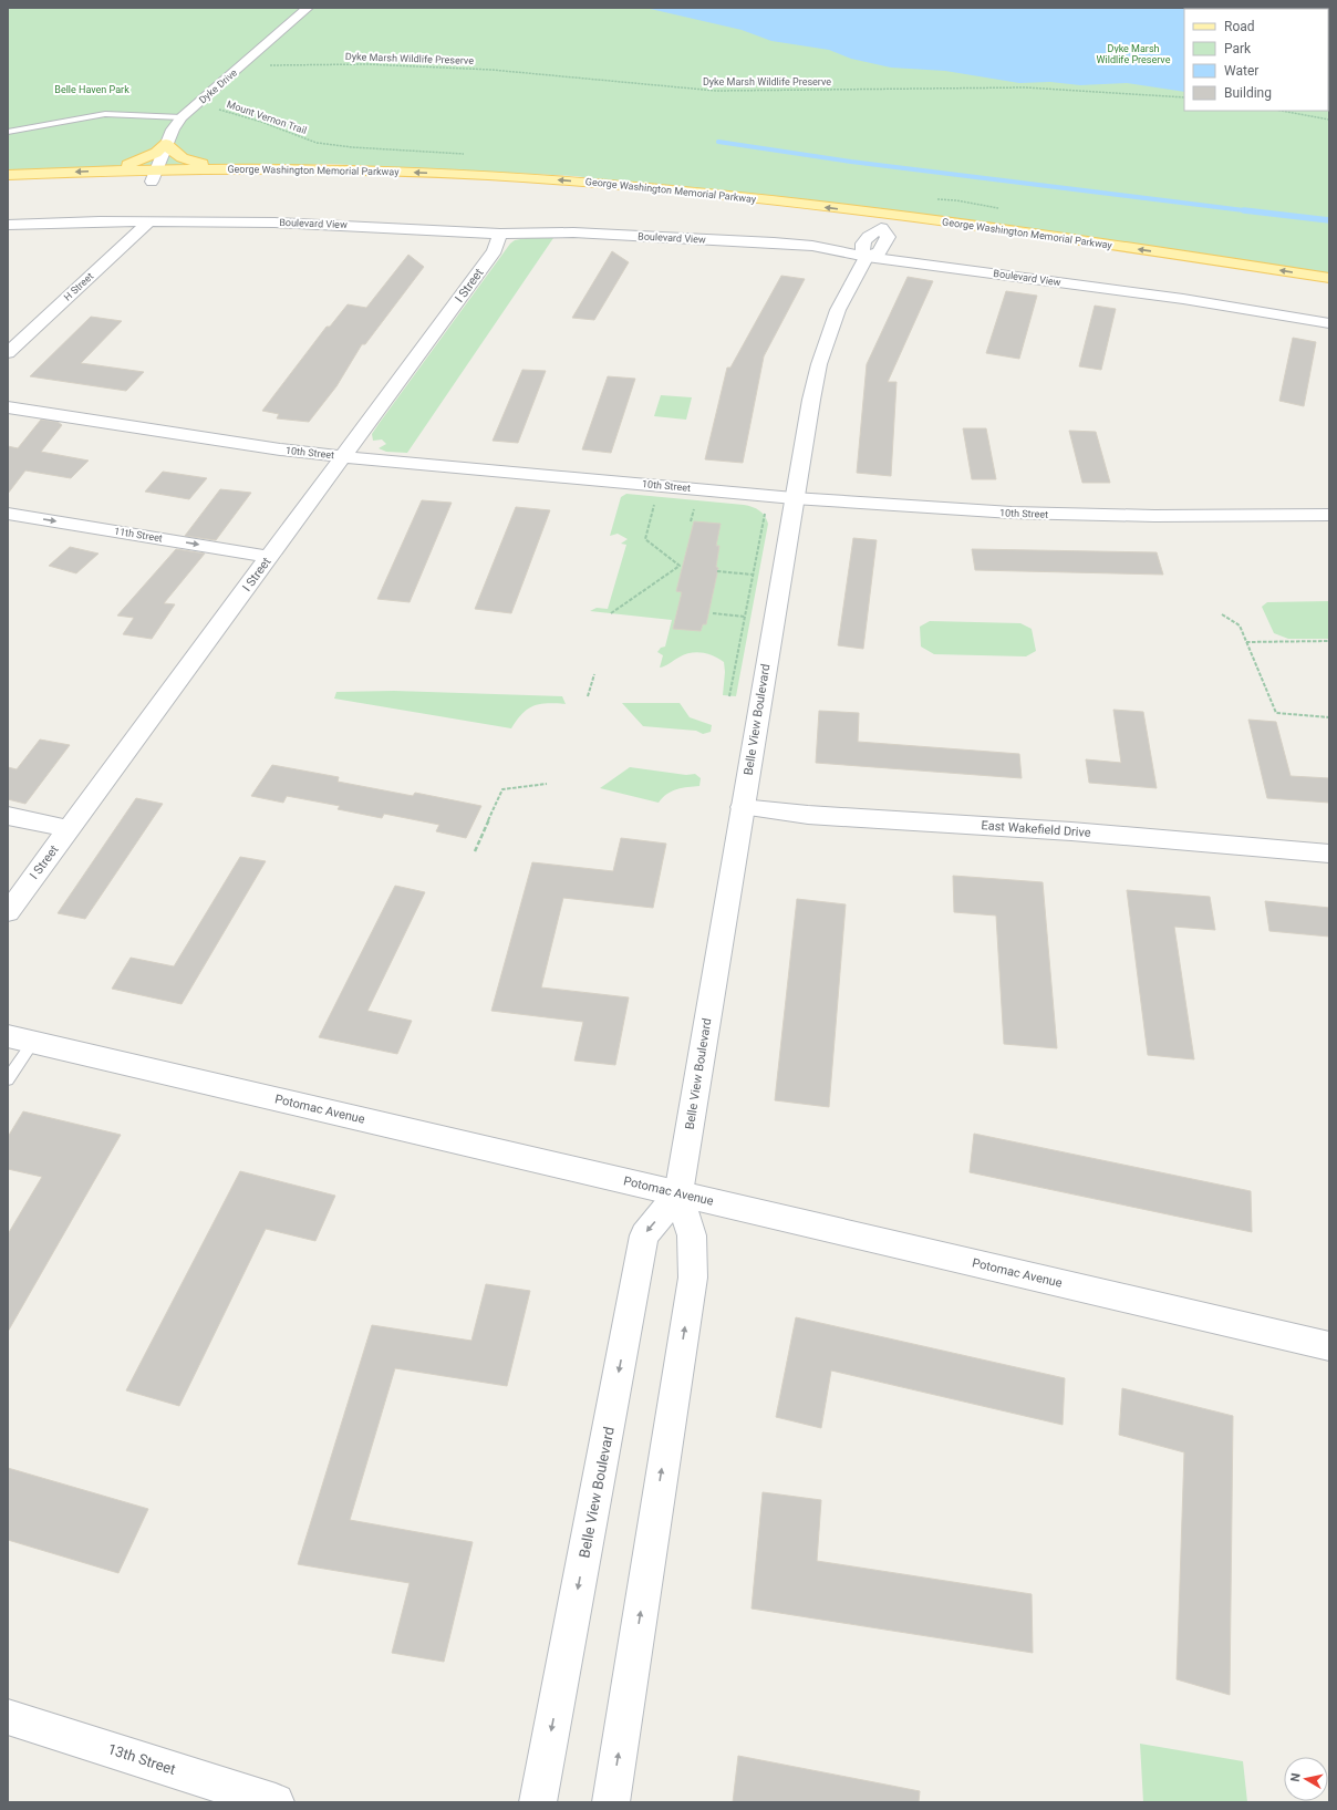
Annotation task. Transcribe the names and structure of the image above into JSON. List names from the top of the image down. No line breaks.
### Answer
{"streets":{"main road":["George Washington Memorial Parkway"],"street":["Dyke Drive","Boulevard View","I Street","H Street","10th Street","11th Street","Belle View Boulevard","East Wakefield Drive","Potomac Avenue","13th Street"],"path":["Dyke Marsh Wildlife Preserve","Mount Vernon Trail"]},"crossings":[["Dyke Marsh Wildlife Preserve","Dyke Drive"],["Dyke Drive","Mount Vernon Trail"],["Dyke Drive","George Washington Memorial Parkway"],["George Washington Memorial Parkway","Belle View Boulevard"],["Boulevard View","I Street"],["Boulevard View","H Street"],["Boulevard View","Belle View Boulevard"],["I Street","10th Street"],["I Street","11th Street"],["10th Street","Belle View Boulevard"],["Belle View Boulevard","East Wakefield Drive"],["Belle View Boulevard","Potomac Avenue"]],"one_way":["11th Street"],"parks":["Dyke Marsh Wildlife Preserve","Belle Haven Park"],"legend":["Road","Park","Water","Building"],"north":"left"}
